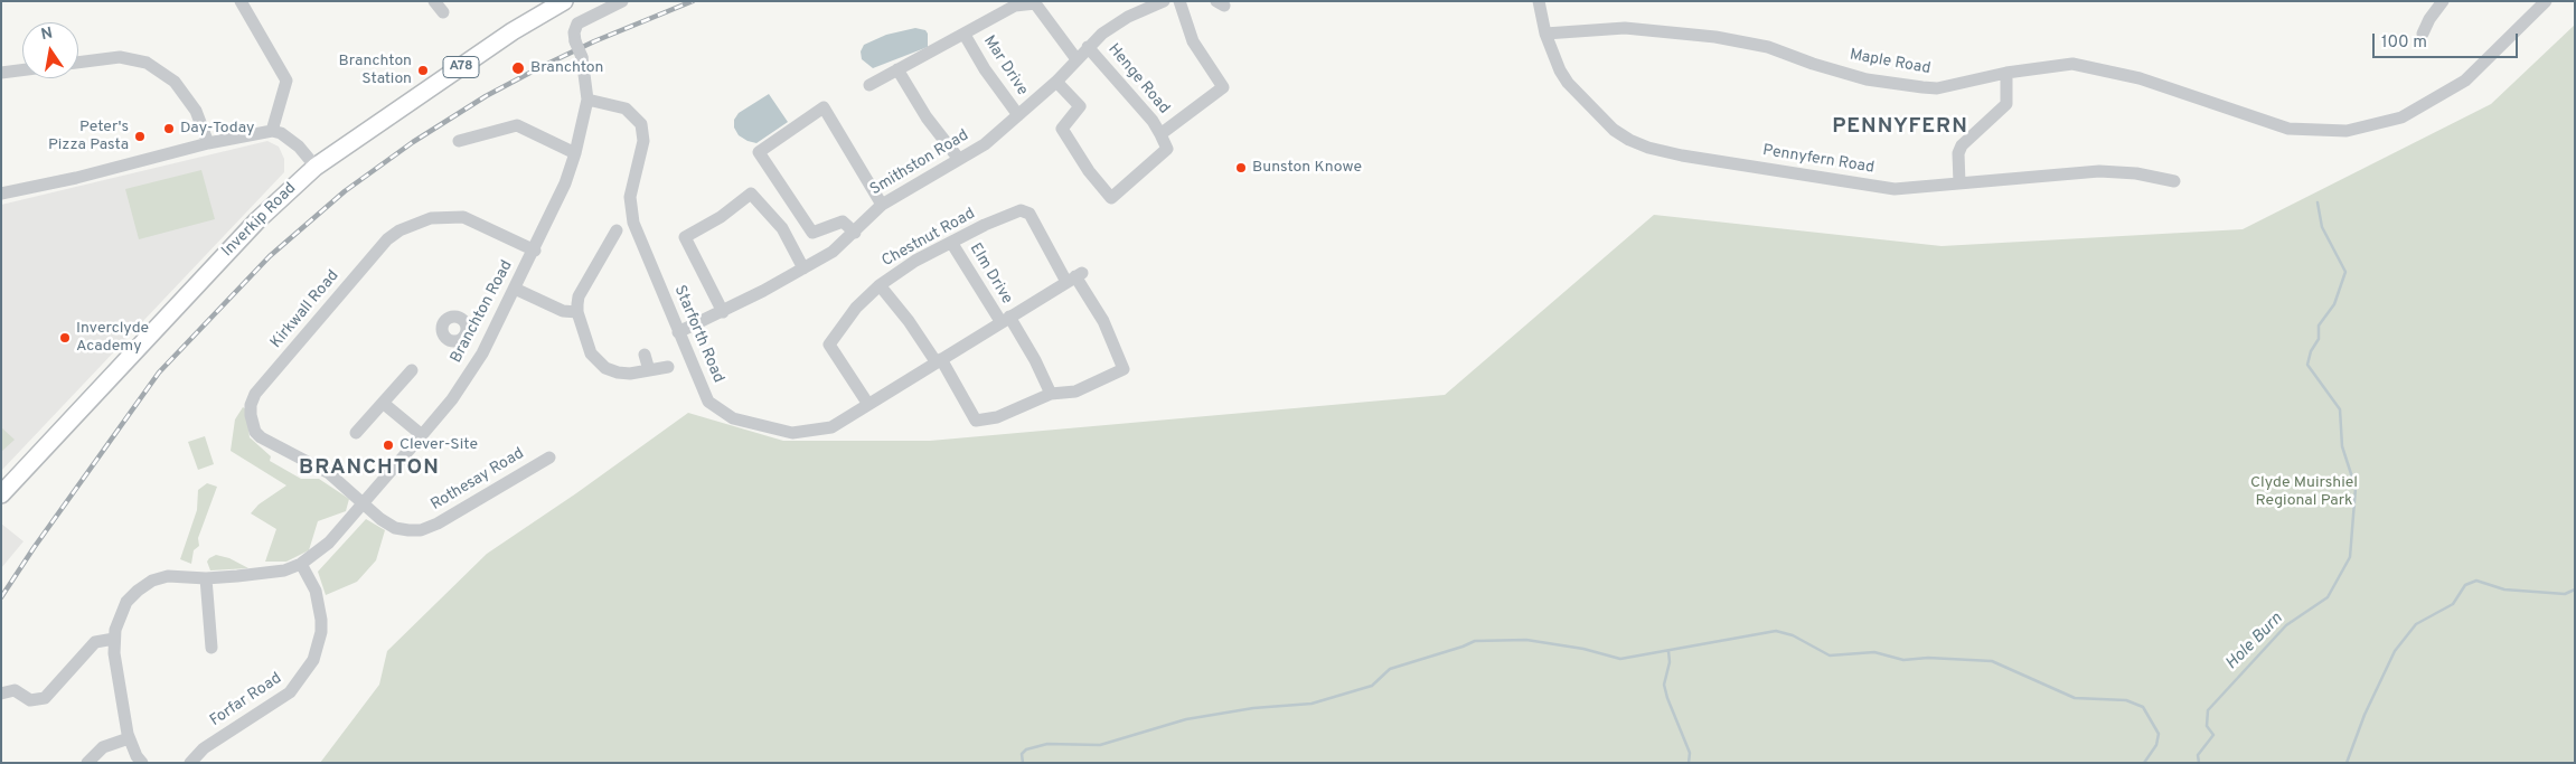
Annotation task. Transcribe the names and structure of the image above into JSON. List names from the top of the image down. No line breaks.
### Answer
{"streets":{"highway":["A78","Inverkip Road"],"street":["Maple Road","Mar Drive","Henge Road","Pennyfern Road","Smithston Road","Chestnut Road","Elm Drive","Kirkwall Road","Branchton Road","Starforth Road","Rothesay Road","Forfar Road"]},"crossings":[["Maple Road","Pennyfern Road"],["Mar Drive","Smithston Road"],["Henge Road","Smithston Road"],["Smithston Road","Starforth Road"],["Chestnut Road","Elm Drive"],["Chestnut Road","Starforth Road"],["Elm Drive","Starforth Road"],["Kirkwall Road","Branchton Road"],["Kirkwall Road","Rothesay Road"],["Branchton Road","Starforth Road"],["Branchton Road","Rothesay Road"],["Branchton Road","Forfar Road"]],"districts":["PENNYFERN","BRANCHTON"],"water":["Hole Burn"],"parks":["Clyde Muirshiel Regional Park"],"places":["Branchton","Branchton Station","Day-Today","Peter's Pizza Pasta","Bunston Knowe","Inverclyde Academy","Clever-Site"],"scale_bar":"100 m","north":"top"}
